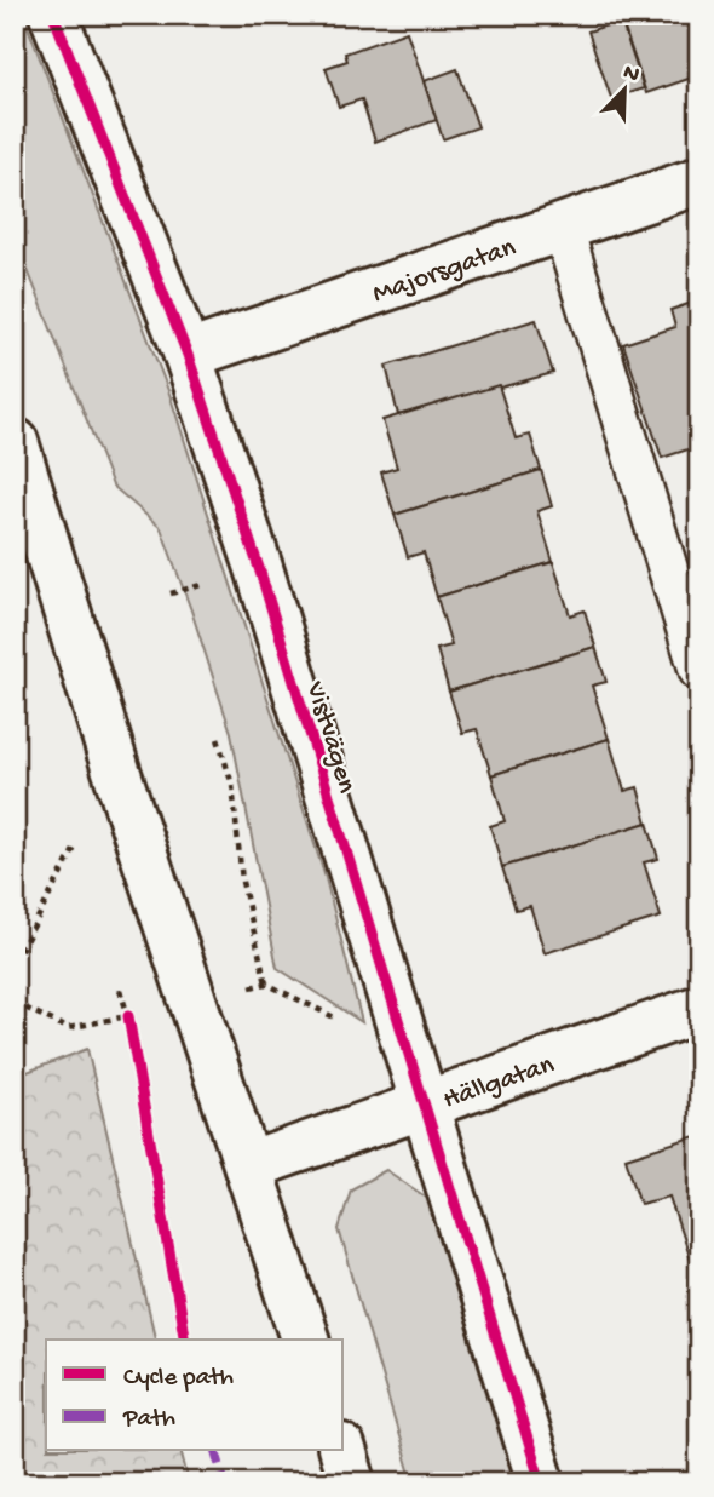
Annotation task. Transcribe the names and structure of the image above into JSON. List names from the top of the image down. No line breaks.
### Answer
{"streets":{"street":["Majorsgatan","Vistvägen","Hällgatan"]},"crossings":[["Majorsgatan","Vistvägen"],["Vistvägen","Hällgatan"]],"legend":["Cycle path","Path"],"north":"top right"}
